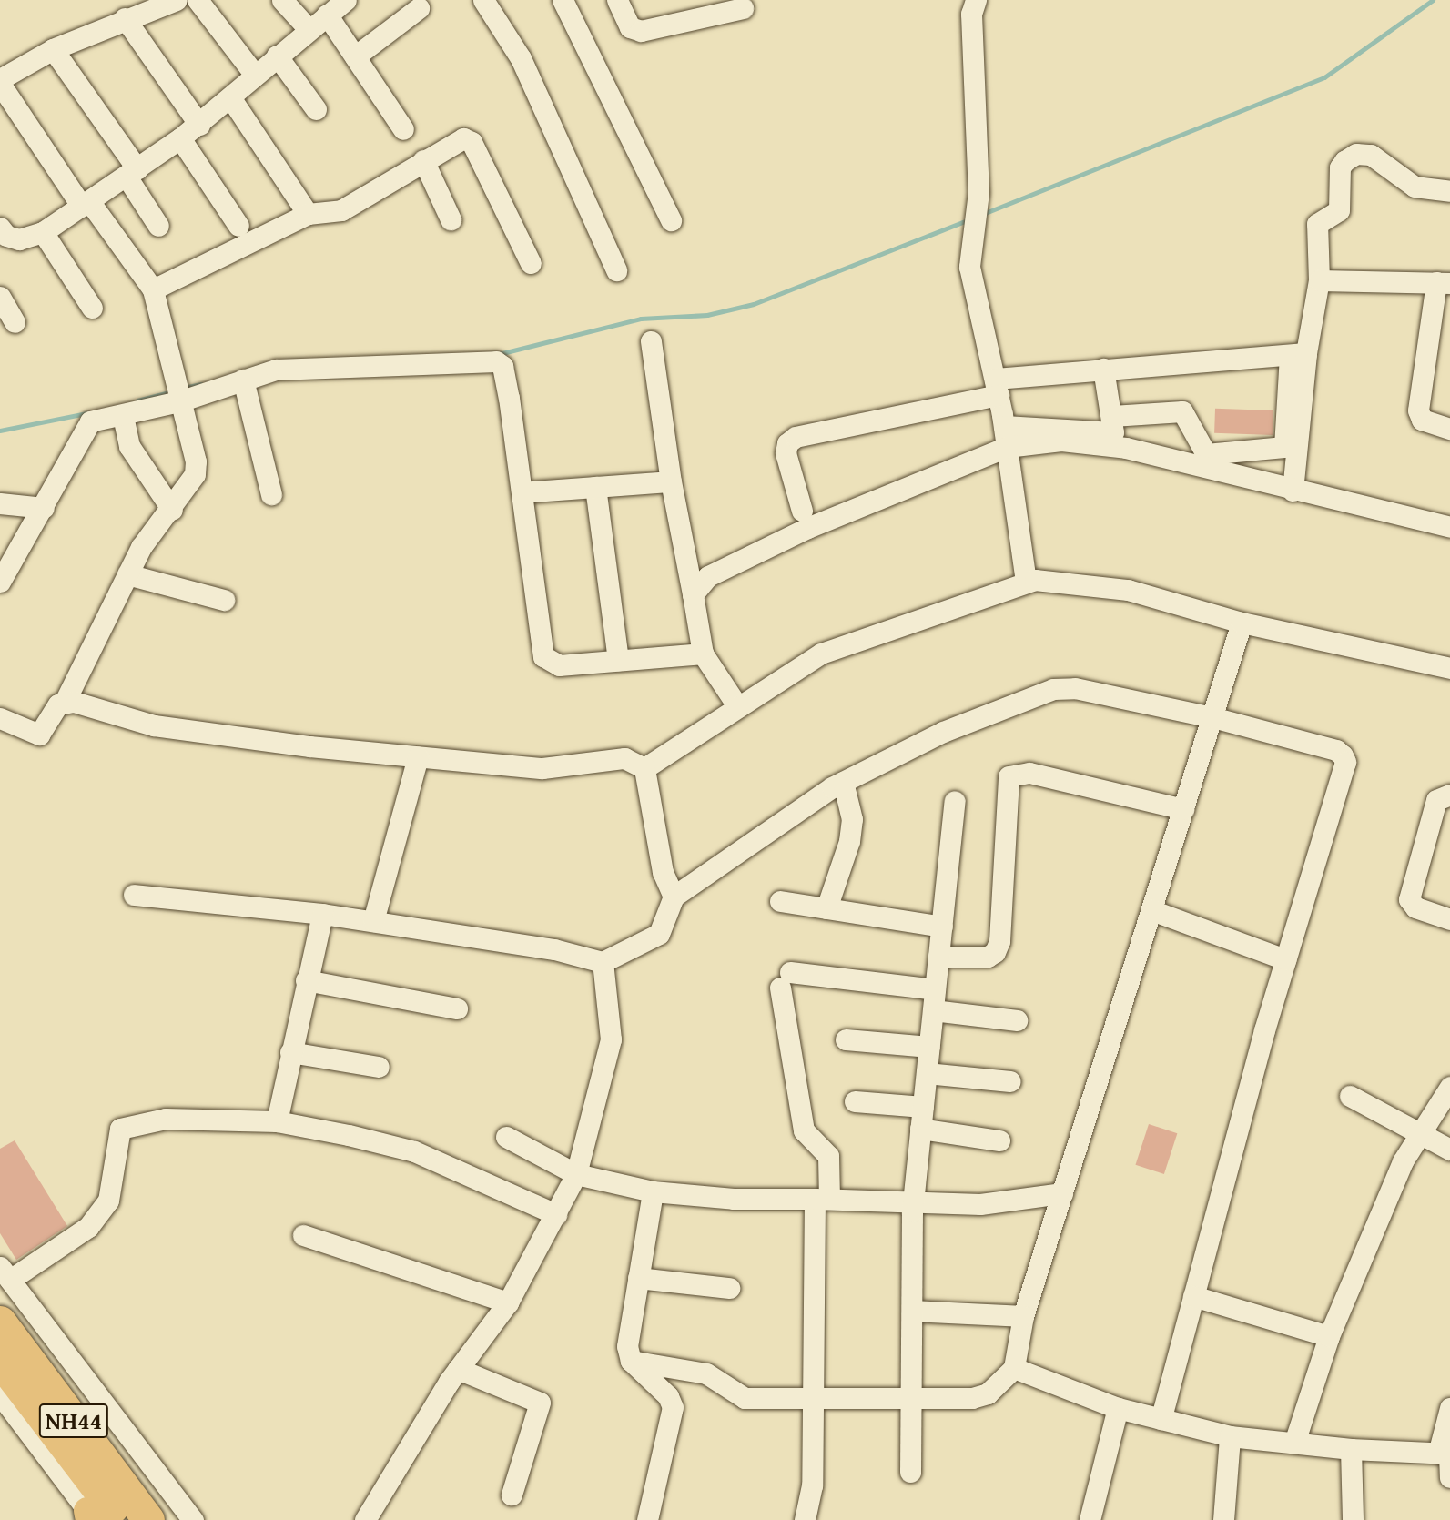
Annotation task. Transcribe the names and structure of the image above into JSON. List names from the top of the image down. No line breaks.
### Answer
{"streets":{"highway":["NH44"]}}
